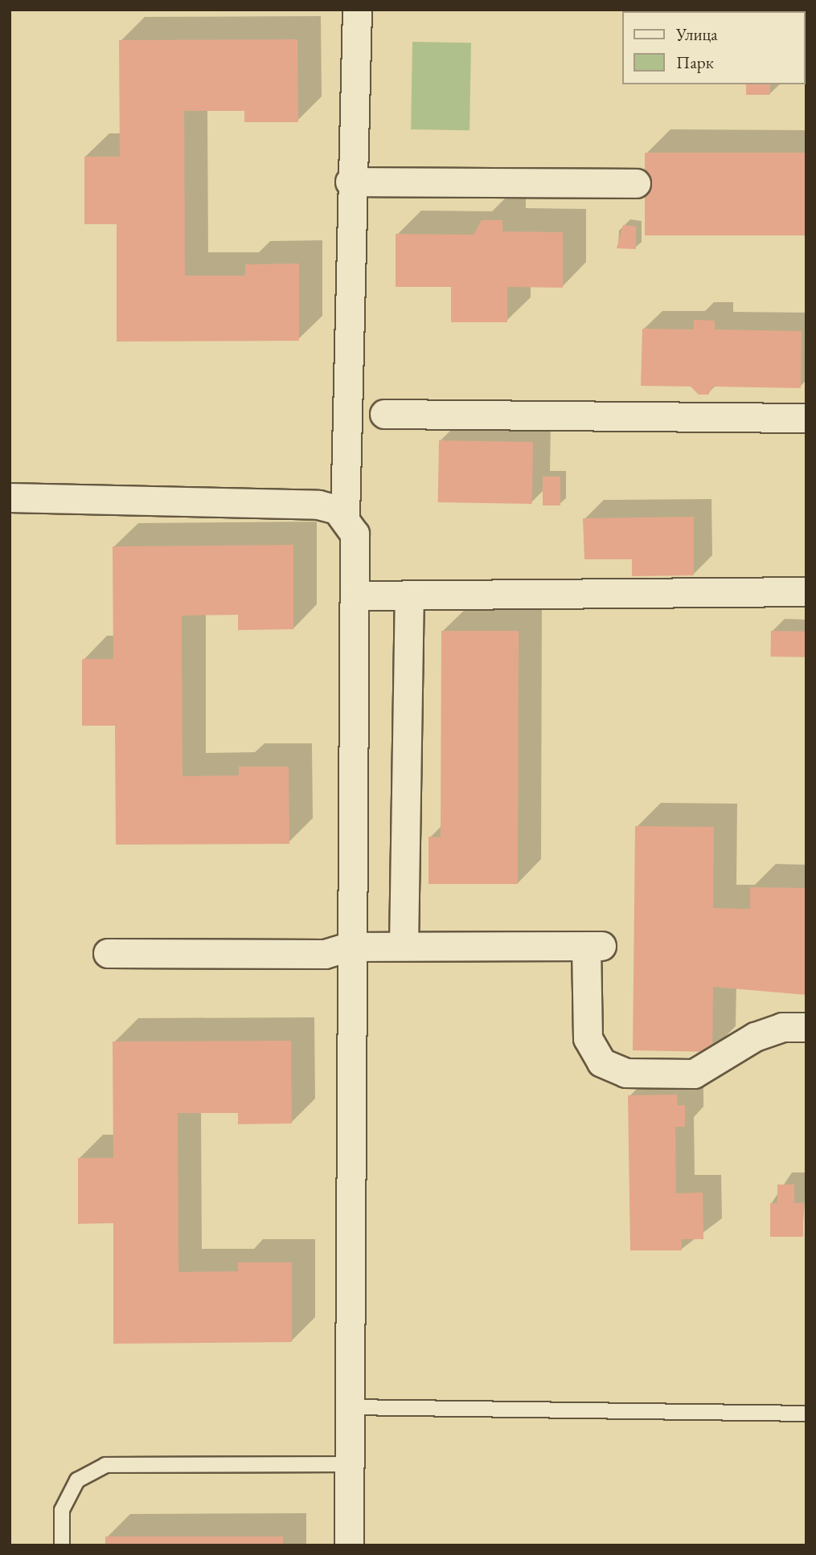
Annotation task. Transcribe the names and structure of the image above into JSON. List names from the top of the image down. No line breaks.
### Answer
{"legend":["Улица","Парк"]}
